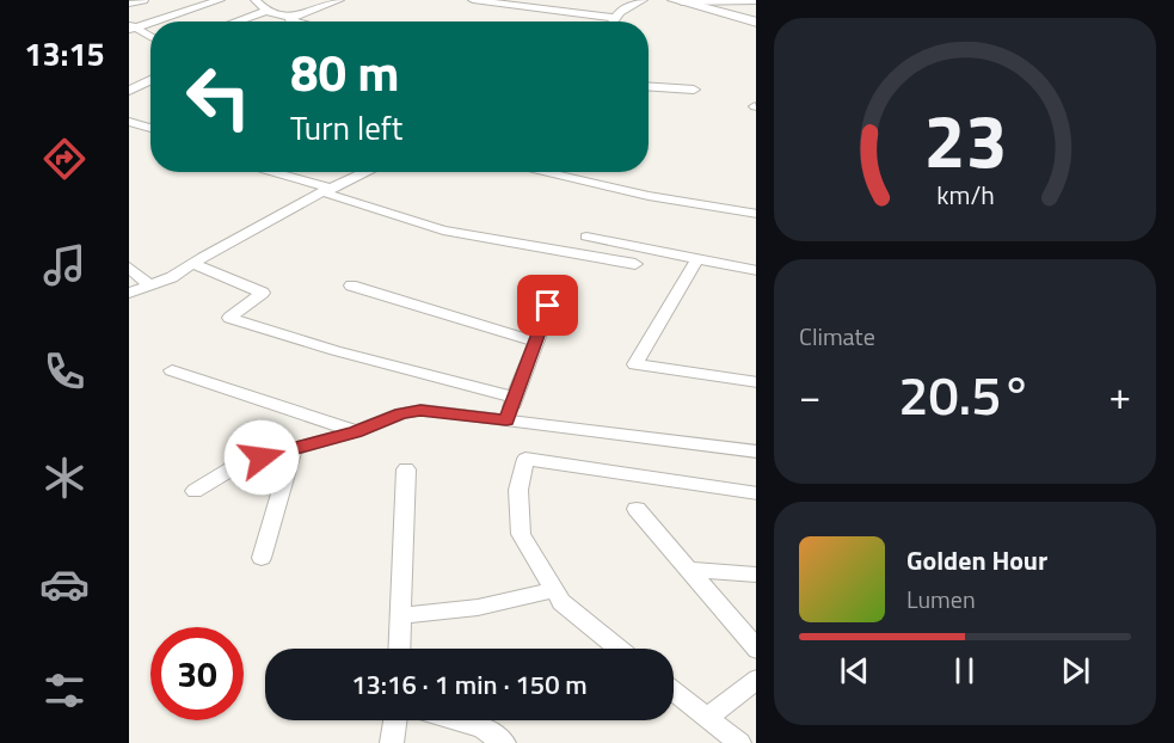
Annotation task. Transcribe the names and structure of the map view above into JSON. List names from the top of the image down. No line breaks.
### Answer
{"page":{"tabs":"13:15","turn":["80 m","Turn left"],"tile":"Climate","heat":["−","20.5°","+"],"song":["Golden Hour","Lumen"],"limit":"30","trip":"13:16 · 1 min · 150 m","gauge":["23","km/h"]}}
